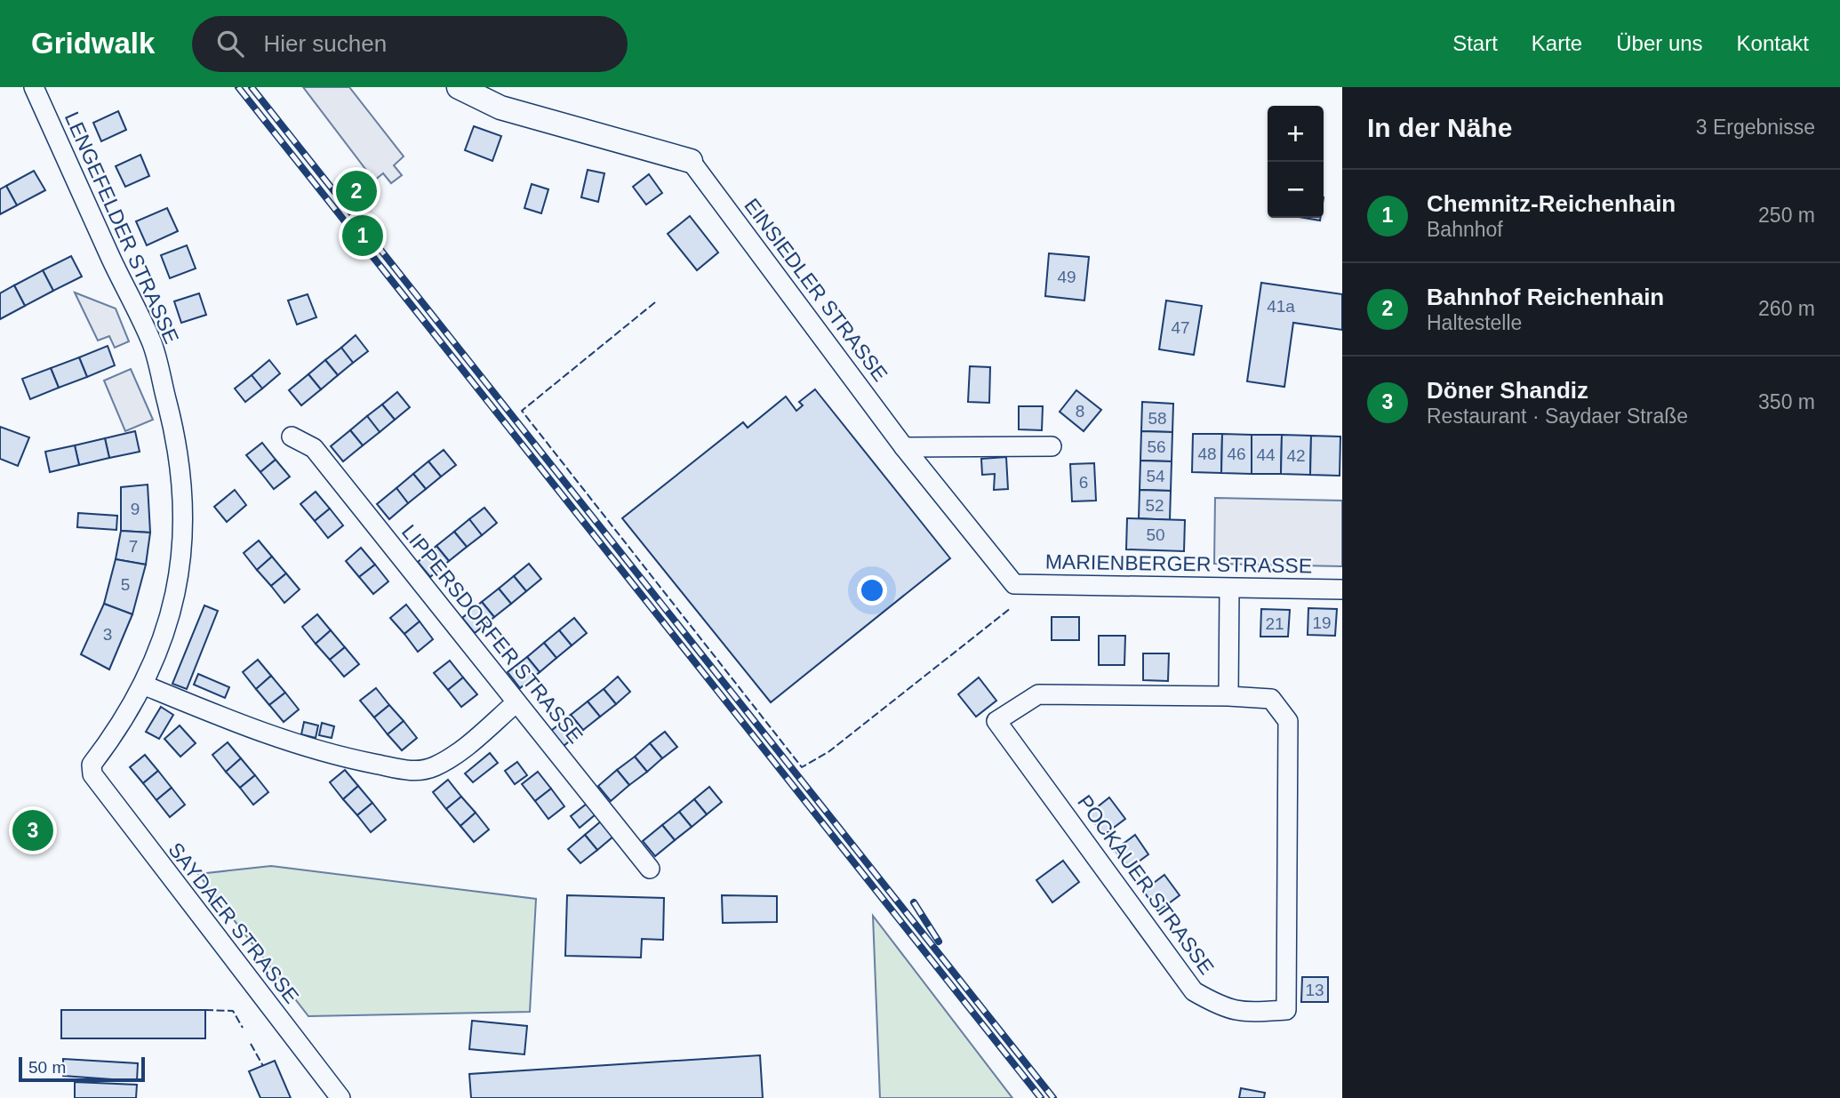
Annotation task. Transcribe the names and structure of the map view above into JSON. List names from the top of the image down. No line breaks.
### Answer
{"streets":{"street":["LENGEFELDER STRASSE","EINSIEDLER STRASSE","MARIENBERGER STRASSE","LIPPERSDORFER STRASSE","POCKAUER STRASSE","SAYDAER STRASSE"]},"crossings":[["LENGEFELDER STRASSE","SAYDAER STRASSE"],["EINSIEDLER STRASSE","MARIENBERGER STRASSE"]],"house_numbers":["49","41a","47","8","58","56","48","46","44","42","54","6","52","9","50","7","5","19","21","3","13"],"scale_bar":"50 m","page":{"header":"Gridwalk","search":"Hier suchen","nav":["Start","Karte","Über uns","Kontakt"],"heading":["In der Nähe","3 Ergebnisse"],"map_buttons":["+","−"],"pins":["2","1","3"],"list":[{"mark":"1","name":"Chemnitz-Reichenhain","note":"Bahnhof","value":"250 m"},{"mark":"2","name":"Bahnhof Reichenhain","note":"Haltestelle","value":"260 m"},{"mark":"3","name":"Döner Shandiz","note":"Restaurant · Saydaer Straße","value":"350 m"}],"scale":"50 m"}}
